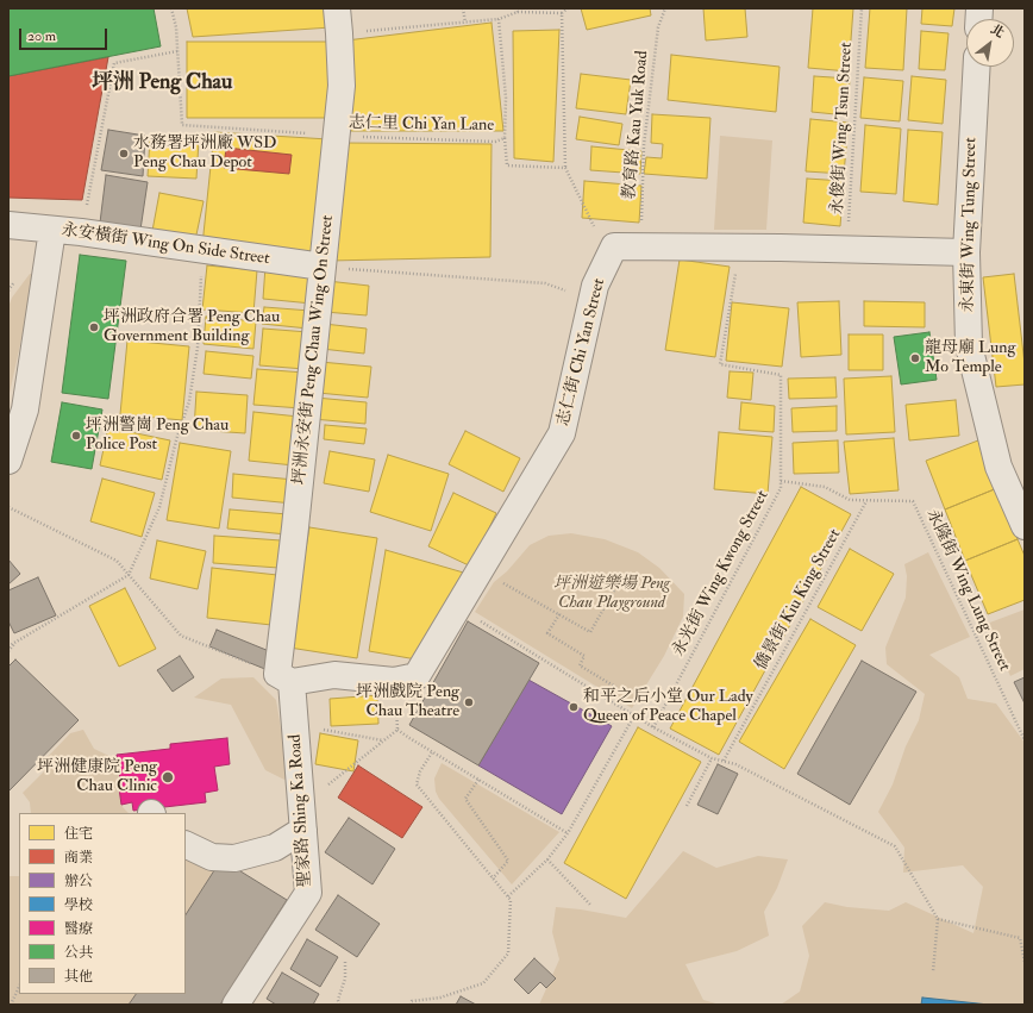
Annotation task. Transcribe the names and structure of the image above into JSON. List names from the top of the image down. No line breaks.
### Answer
{"streets":{"street":["永東街 Wing Tung Street","永安橫街 Wing On Side Street","坪洲永安街 Peng Chau Wing On Street","志仁街 Chi Yan Street","聖家路 Shing Ka Road"],"path":["志仁里 Chi Yan Lane","教育路 Kau Yuk Road","永俊街 Wing Tsun Street","永光街 Wing Kwong Street","永隆街 Wing Lung Street","僑景街 Kiu King Street"]},"crossings":[["志仁里 Chi Yan Lane","坪洲永安街 Peng Chau Wing On Street"],["永安橫街 Wing On Side Street","坪洲永安街 Peng Chau Wing On Street"],["坪洲永安街 Peng Chau Wing On Street","志仁街 Chi Yan Street"],["坪洲永安街 Peng Chau Wing On Street","聖家路 Shing Ka Road"],["志仁街 Chi Yan Street","聖家路 Shing Ka Road"],["永隆街 Wing Lung Street","僑景街 Kiu King Street"]],"districts":["坪洲 Peng Chau"],"parks":["坪洲遊樂場 Peng Chau Playground"],"places":["水務署坪洲廠 WSD Peng Chau Depot","坪洲政府合署 Peng Chau Government Building","龍母廟 Lung Mo Temple","坪洲警崗 Peng Chau Police Post","坪洲戲院 Peng Chau Theatre","和平之后小堂 Our Lady Queen of Peace Chapel","坪洲健康院 Peng Chau Clinic"],"legend":["住宅","商業","辦公","學校","醫療","公共","其他"],"scale_bar":"20 m","north":"top right"}
